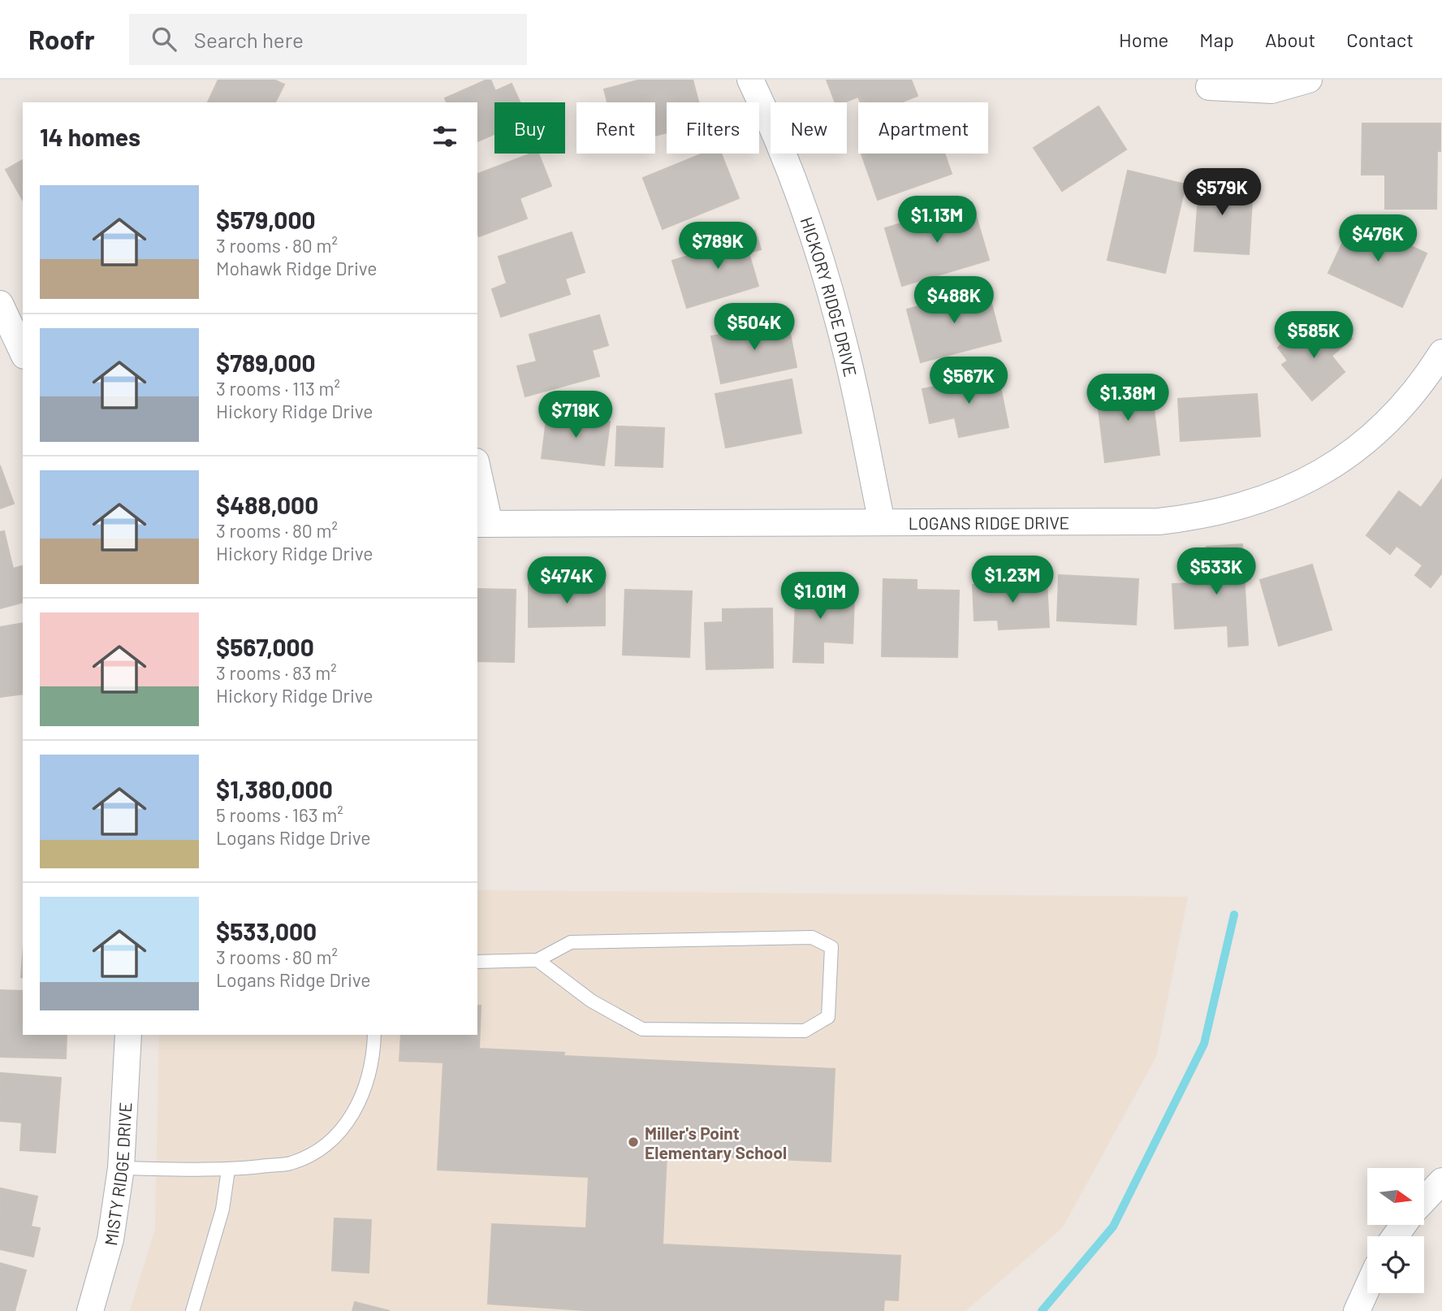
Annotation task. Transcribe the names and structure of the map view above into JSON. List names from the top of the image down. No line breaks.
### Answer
{"streets":{"street":["HICKORY RIDGE DRIVE","LOGANS RIDGE DRIVE","MISTY RIDGE DRIVE"]},"crossings":[["HICKORY RIDGE DRIVE","LOGANS RIDGE DRIVE"]],"places":["Miller's Point Elementary School"],"north":"right","page":{"header":"Roofr","search":"Search here","nav":["Home","Map","About","Contact"],"chip":["Buy","Rent","Filters","New","Apartment"],"heading":"14 homes","price":["$579K","$1.13M","$476K","$789K","$488K","$504K","$585K","$567K","$1.38M","$719K","$533K","$1.23M","$474K","$1.01M"],"list":[{"name":"$579,000","note":"3 rooms · 80 m² · Mohawk Ridge Drive"},{"name":"$789,000","note":"3 rooms · 113 m² · Hickory Ridge Drive"},{"name":"$488,000","note":"3 rooms · 80 m² · Hickory Ridge Drive"},{"name":"$567,000","note":"3 rooms · 83 m² · Hickory Ridge Drive"},{"name":"$1,380,000","note":"5 rooms · 163 m² · Logans Ridge Drive"},{"name":"$533,000","note":"3 rooms · 80 m² · Logans Ridge Drive"}]}}
